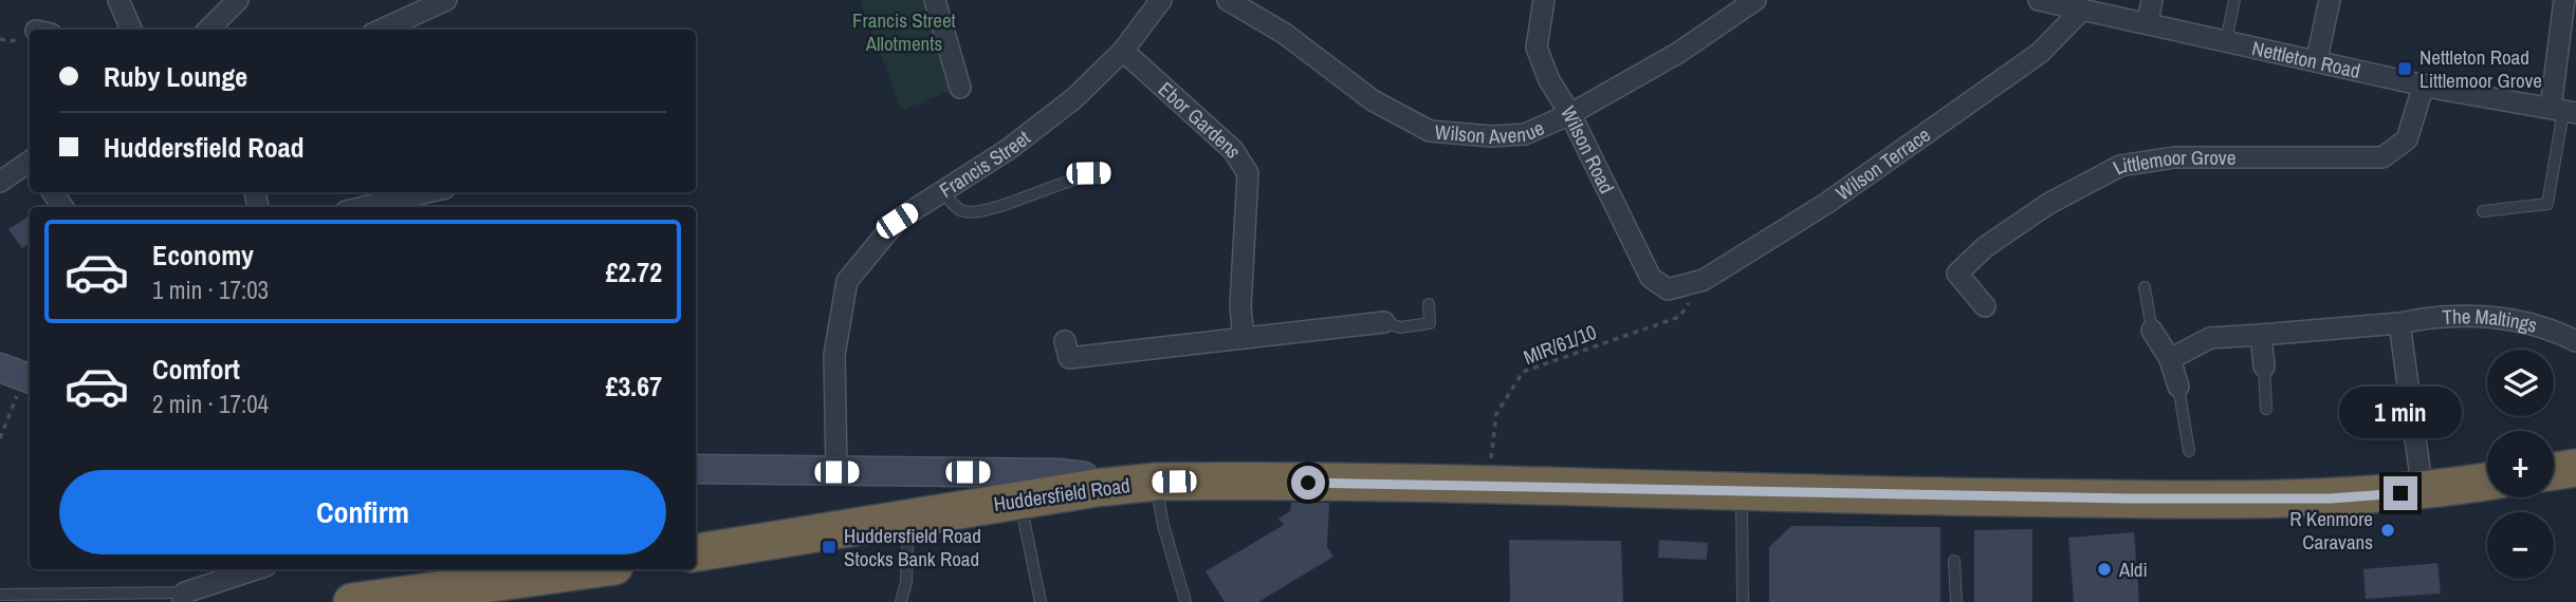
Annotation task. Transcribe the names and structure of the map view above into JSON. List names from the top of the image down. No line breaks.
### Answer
{"streets":{"highway":["Huddersfield Road"],"street":["Nettleton Road","Ebor Gardens","Wilson Avenue","Wilson Road","Francis Street","Wilson Terrace","Littlemoor Grove","The Maltings"],"path":["MIR/61/10"]},"crossings":[["Nettleton Road","Wilson Terrace"],["Nettleton Road","Littlemoor Grove"],["Ebor Gardens","Francis Street"],["Wilson Avenue","Wilson Road"],["Wilson Road","Wilson Terrace"],["Wilson Terrace","MIR/61/10"],["MIR/61/10","Huddersfield Road"]],"parks":["Francis Street Allotments"],"places":{"transit":["Nettleton Road Littlemoor Grove","Huddersfield Road Stocks Bank Road"],"other":["R Kenmore Caravans","Aldi"]},"page":{"banner":["Ruby Lounge","Huddersfield Road"],"list":[{"name":"Economy","note":"1 min · 17:03","value":"£2.72"},{"name":"Comfort","note":"2 min · 17:04","value":"£3.67"}],"map_buttons":["+","−"],"bubble":"1 min","buttons":"Confirm"}}
